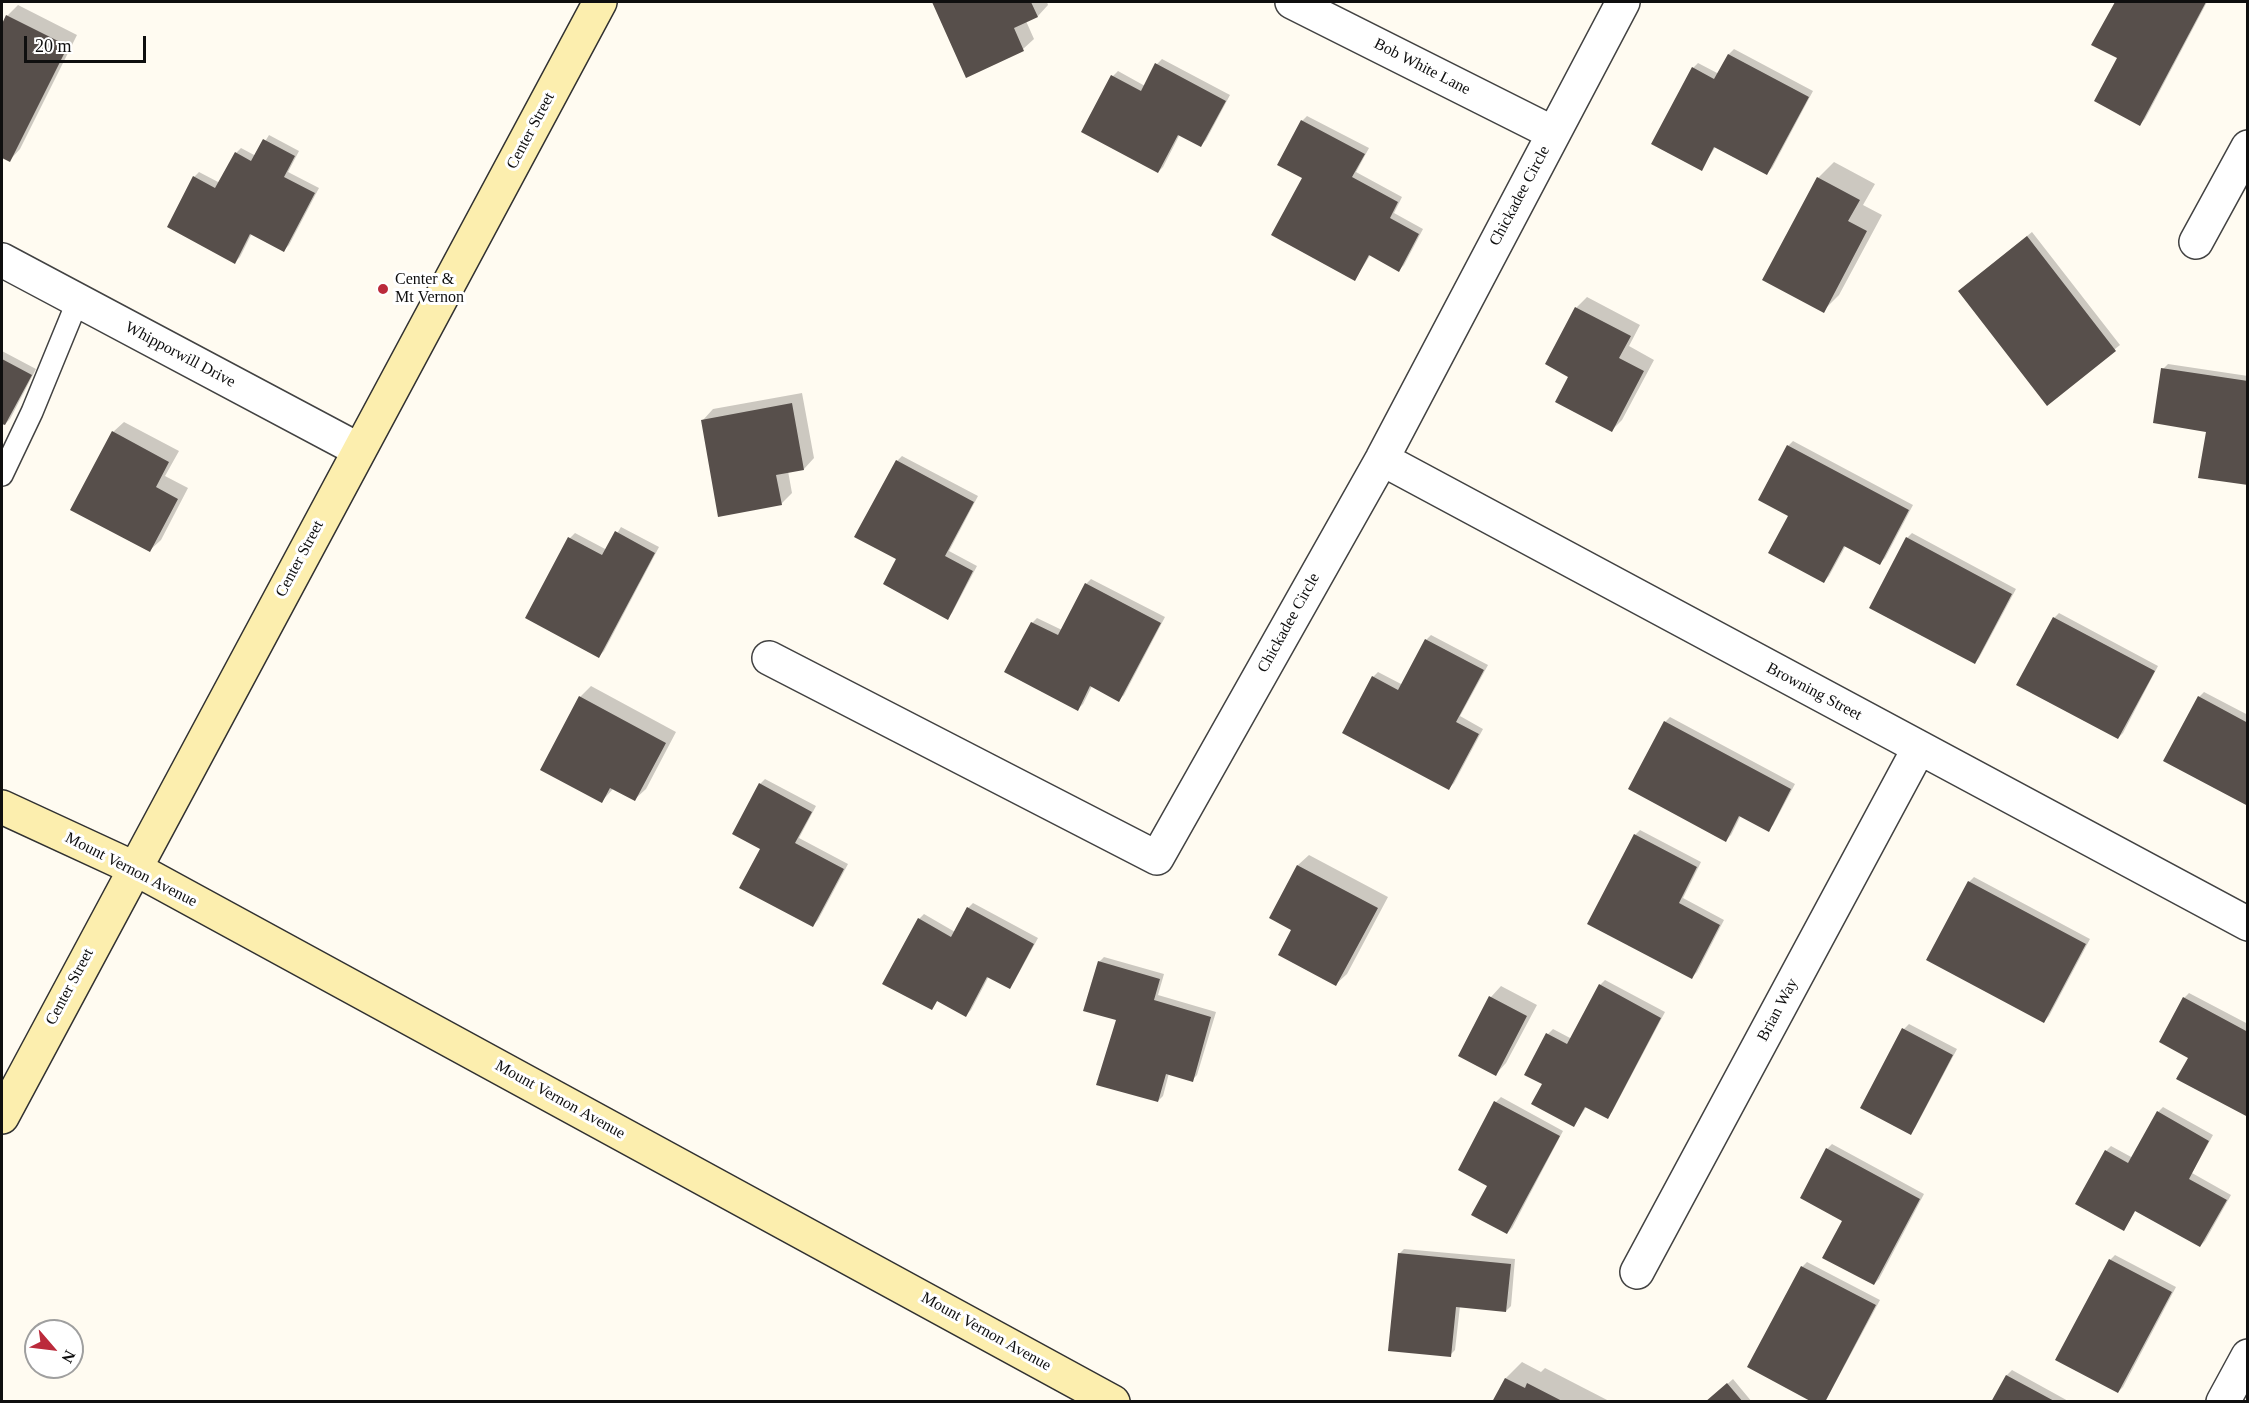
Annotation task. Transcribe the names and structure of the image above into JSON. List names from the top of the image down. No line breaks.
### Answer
{"streets":{"main road":["Center Street","Mount Vernon Avenue"],"street":["Bob White Lane","Chickadee Circle","Whipporwill Drive","Browning Street","Brian Way"]},"crossings":[["Bob White Lane","Chickadee Circle"],["Center Street","Whipporwill Drive"],["Center Street","Mount Vernon Avenue"],["Chickadee Circle","Browning Street"],["Browning Street","Brian Way"]],"places":["Center & Mt Vernon"],"scale_bar":"20 m","north":"bottom right"}
